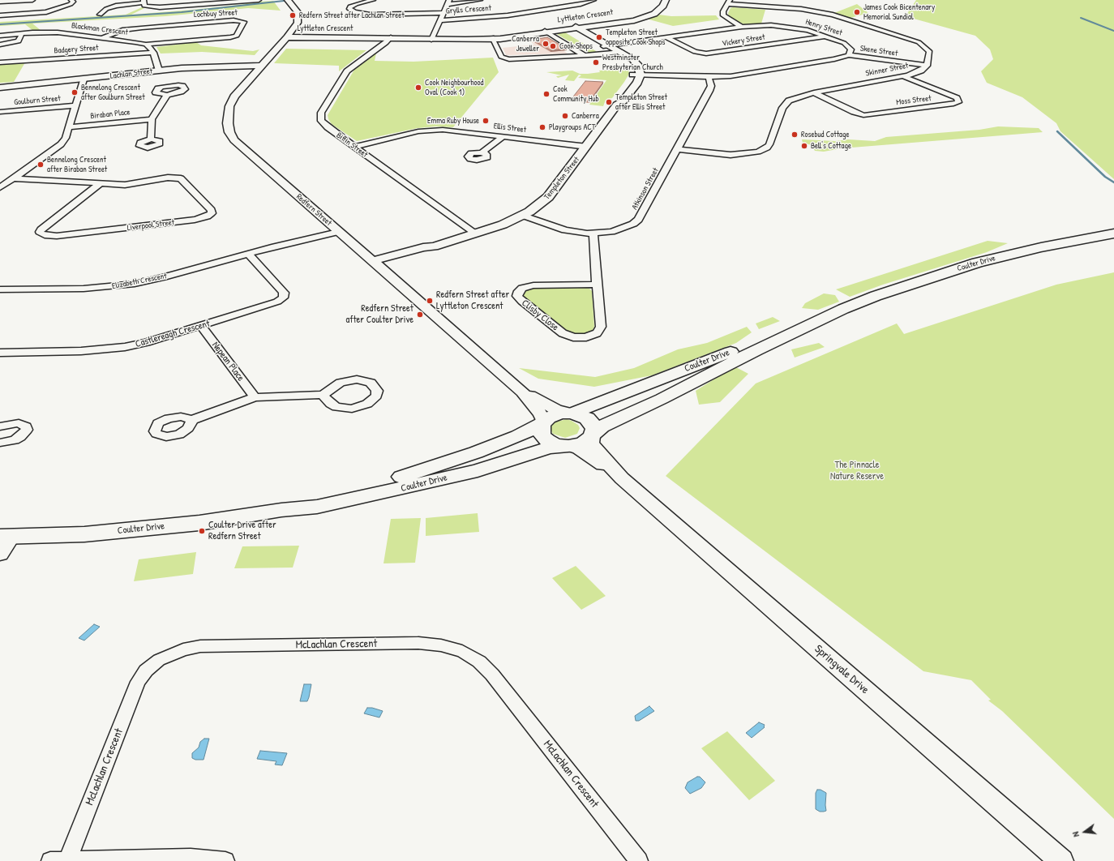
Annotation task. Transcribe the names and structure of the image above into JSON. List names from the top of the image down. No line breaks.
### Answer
{"streets":{"main road":["Coulter Drive"],"street":["Grylls Crescent","Lochbuy Street","Lyttleton Crescent","Henry Street","Blackman Crescent","Vickery Street","Badgery Street","Skene Street","Skinner Street","Lachlan Street","Goulburn Street","Moss Street","Biraban Place","Ellis Street","Biffin Street","Templeton Street","Atkinson Street","Redfern Street","Liverpool Street","Elizabeth Crescent","Clisby Close","Castlereagh Crescent","Nepean Place","McLachlan Crescent","Springvale Drive"]},"crossings":[["Lochbuy Street","Blackman Crescent"],["Lyttleton Crescent","Biffin Street"],["Lyttleton Crescent","Redfern Street"],["Henry Street","Vickery Street"],["Henry Street","Skene Street"],["Skene Street","Skinner Street"],["Skinner Street","Moss Street"],["Skinner Street","Atkinson Street"],["Lachlan Street","Redfern Street"],["Ellis Street","Biffin Street"],["Ellis Street","Templeton Street"],["Biffin Street","Templeton Street"],["Templeton Street","Atkinson Street"],["Templeton Street","Redfern Street"],["Atkinson Street","Clisby Close"],["Redfern Street","Coulter Drive"],["Redfern Street","Elizabeth Crescent"],["Redfern Street","Springvale Drive"],["Coulter Drive","Springvale Drive"],["Elizabeth Crescent","Castlereagh Crescent"],["Castlereagh Crescent","Nepean Place"]],"parks":["The Pinnacle Nature Reserve"],"places":["James Cook Bicentenary Memorial Sundial","Redfern Street after Lachlan Street","Templeton Street opposite Cook Shops","Canberra Jeweller","Cook Shops","Westminster Presbyterian Church","Cook Neighbourhood Oval (Cook 1)","Bennelong Crescent after Goulburn Street","Cook Community Hub","Templeton Street after Ellis Street","Canberra","Emma Ruby House","Playgroups ACT","Rosebud Cottage","Bell's Cottage","Bennelong Crescent after Biraban Street","Redfern Street after Lyttleton Crescent","Redfern Street after Coulter Drive","Coulter Drive after Redfern Street"],"north":"left"}
